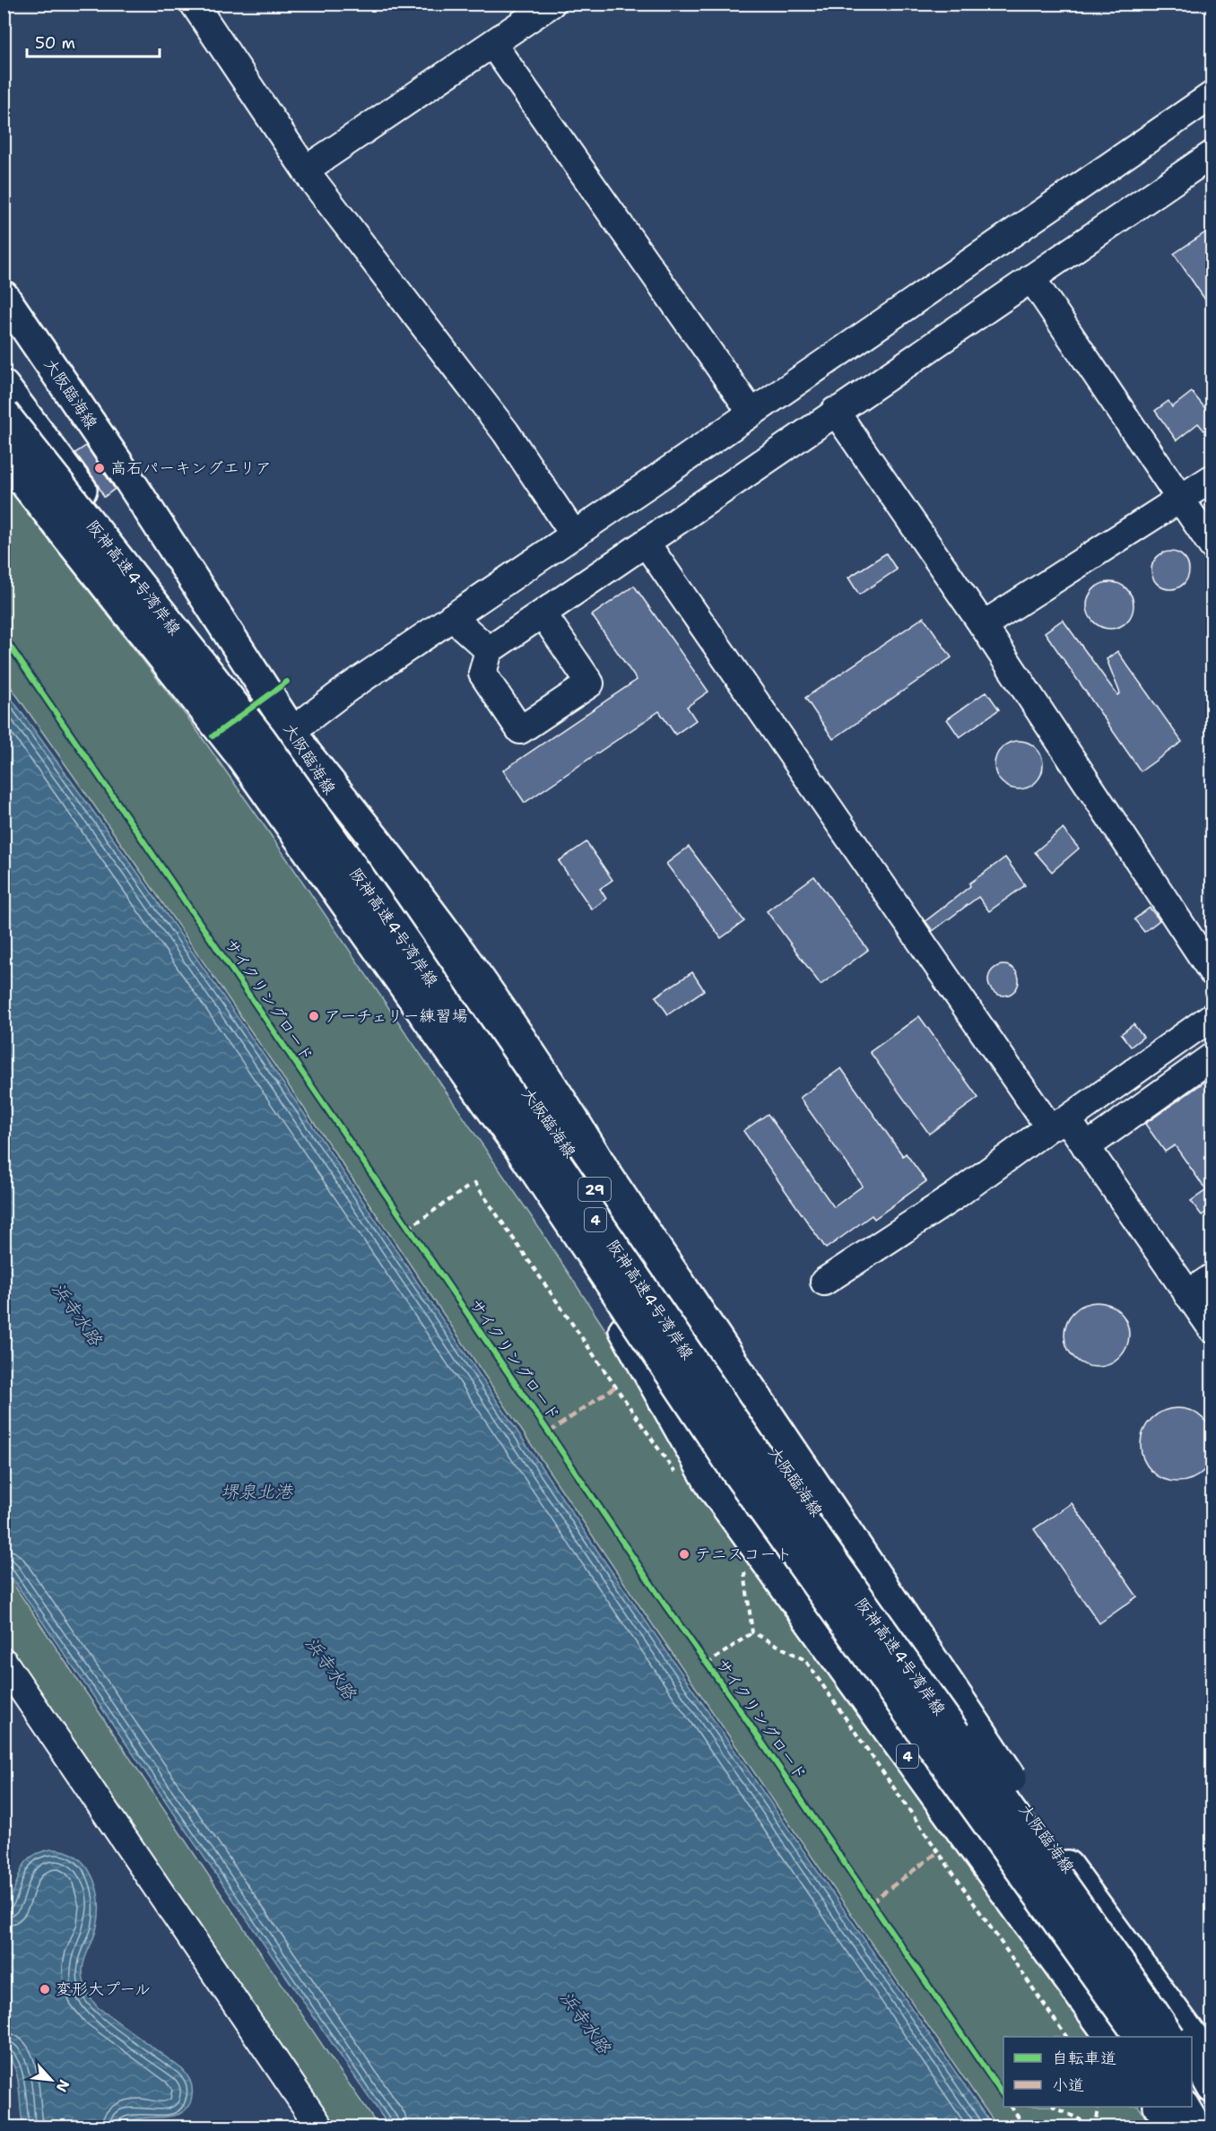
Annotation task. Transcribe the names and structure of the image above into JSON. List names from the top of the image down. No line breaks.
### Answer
{"streets":{"main road":["大阪臨海線","阪神高速4号湾岸線","29","4"],"cycle path":["サイクリングロード"]},"crossings":[["大阪臨海線","4"]],"water":["浜寺水路","堺泉北港"],"places":["高石パーキングエリア","アーチェリー練習場","テニスコート","変形大プール"],"legend":["自転車道","小道"],"scale_bar":"50 m","north":"bottom right"}
